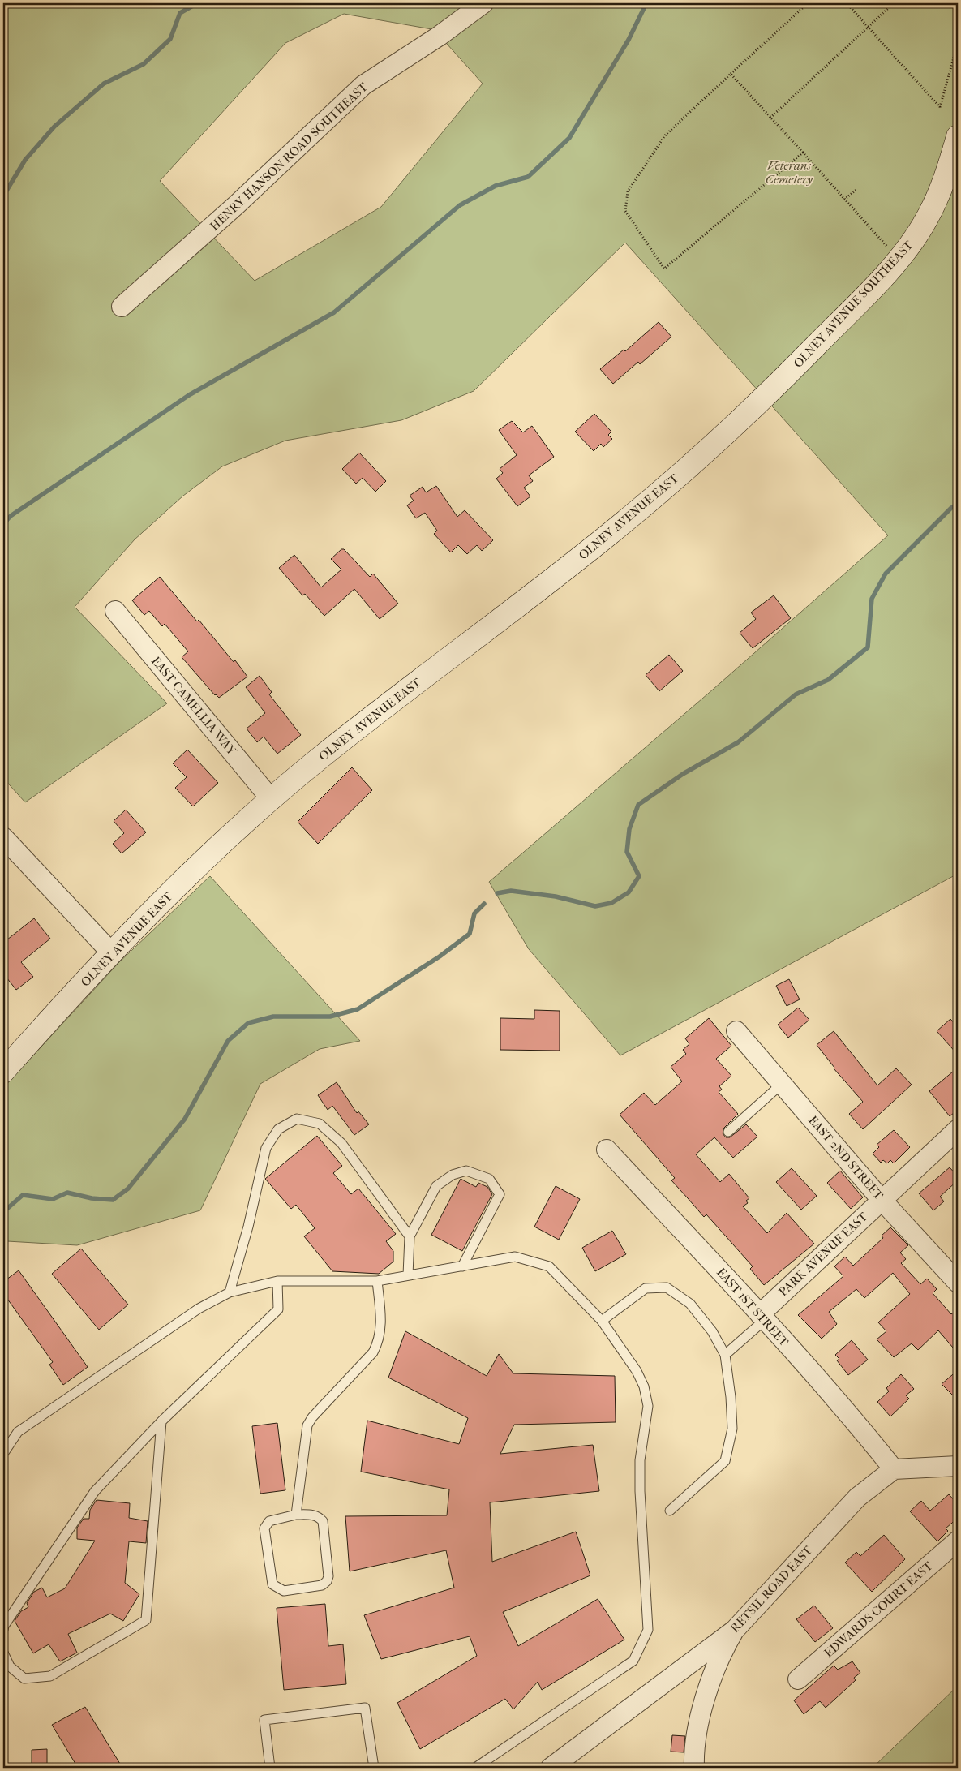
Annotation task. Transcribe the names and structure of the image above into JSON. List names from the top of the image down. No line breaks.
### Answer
{"streets":{"main road":["OLNEY AVENUE SOUTHEAST","OLNEY AVENUE EAST"],"street":["HENRY HANSON ROAD SOUTHEAST","EAST CAMELLIA WAY","EAST 2ND STREET","PARK AVENUE EAST","EAST 1ST STREET","RETSIL ROAD EAST","EDWARDS COURT EAST"]},"crossings":[["OLNEY AVENUE SOUTHEAST","OLNEY AVENUE EAST"],["OLNEY AVENUE EAST","EAST CAMELLIA WAY"],["EAST 2ND STREET","PARK AVENUE EAST"],["PARK AVENUE EAST","EAST 1ST STREET"],["EAST 1ST STREET","RETSIL ROAD EAST"]],"parks":["Veterans Cemetery"]}
